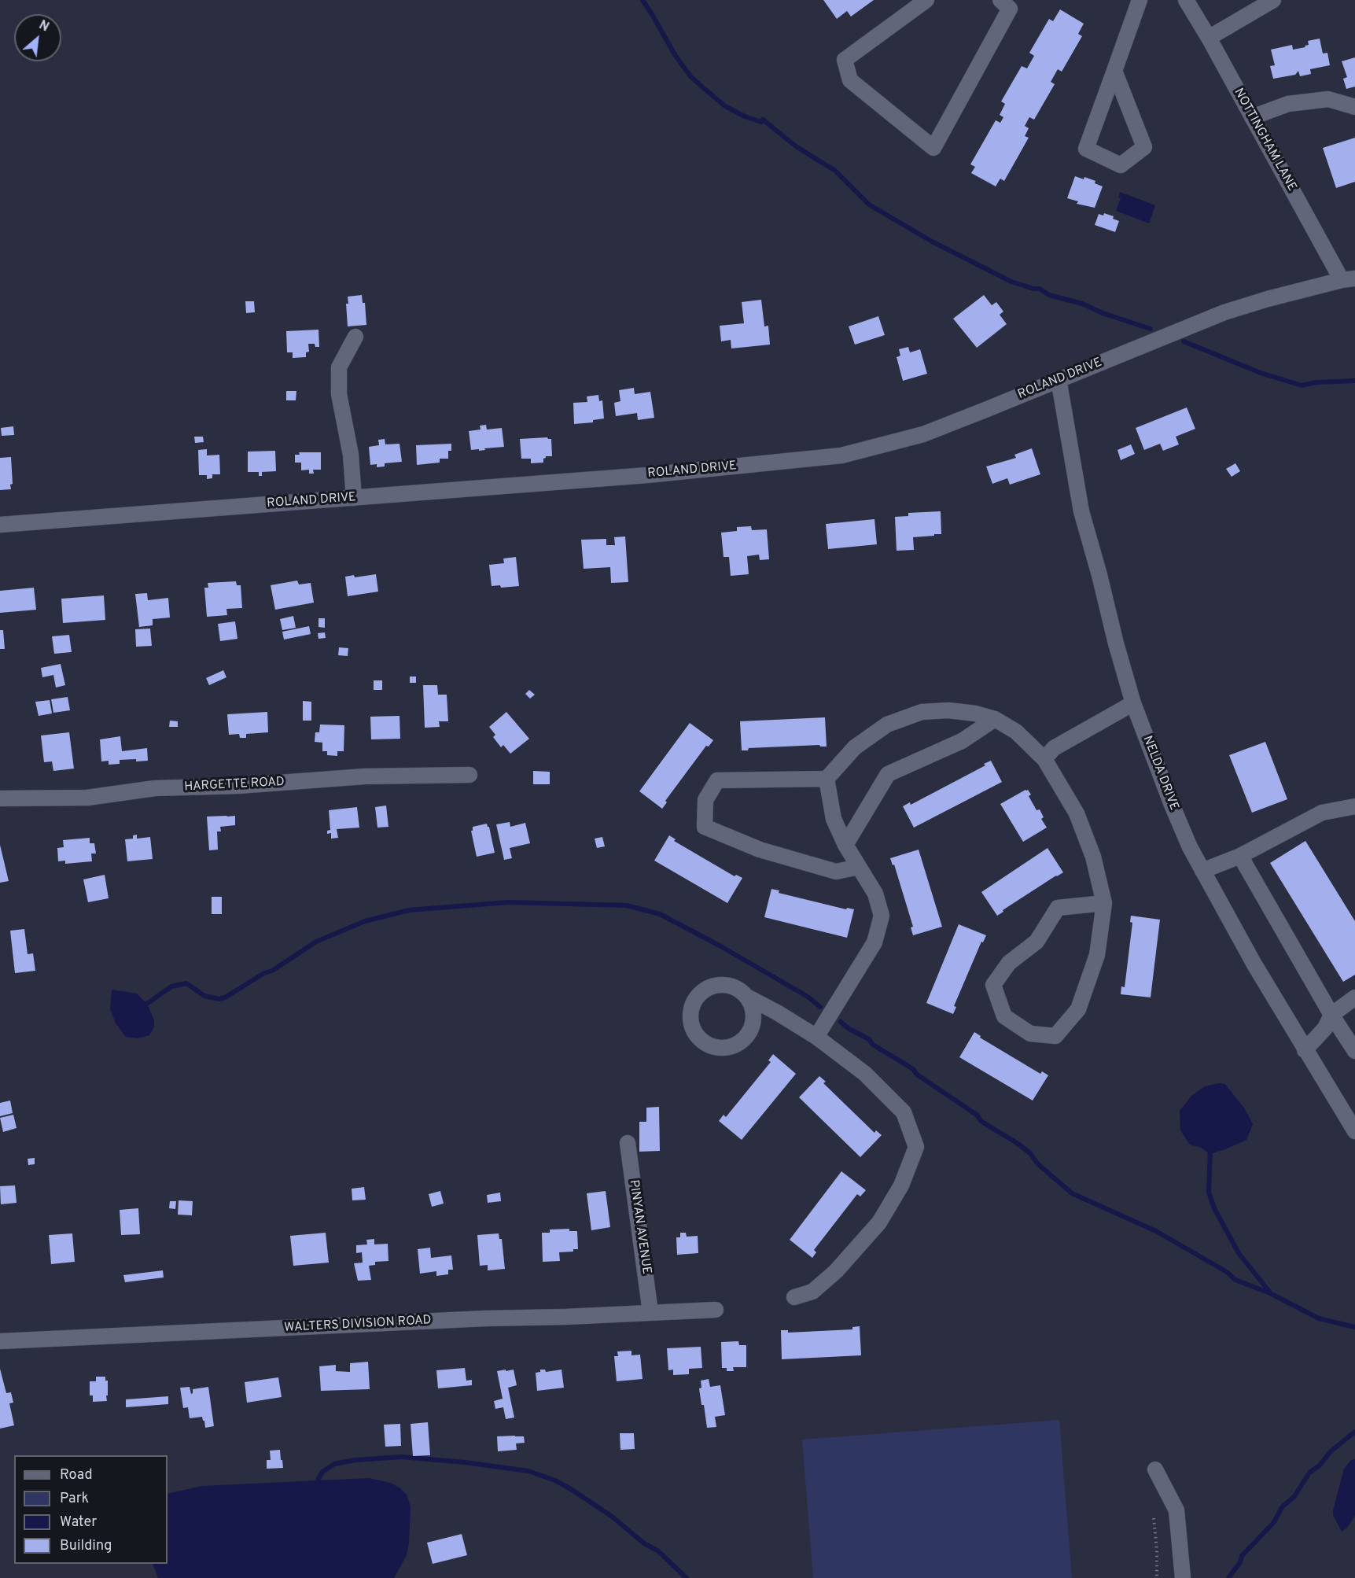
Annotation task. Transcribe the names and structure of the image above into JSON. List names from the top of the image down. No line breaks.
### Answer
{"streets":{"street":["NOTTINGHAM LANE","ROLAND DRIVE","NELDA DRIVE","HARGETTE ROAD","PINYAN AVENUE","WALTERS DIVISION ROAD"]},"crossings":[["NOTTINGHAM LANE","ROLAND DRIVE"],["ROLAND DRIVE","NELDA DRIVE"],["PINYAN AVENUE","WALTERS DIVISION ROAD"]],"legend":["Road","Park","Water","Building"],"north":"top right"}
